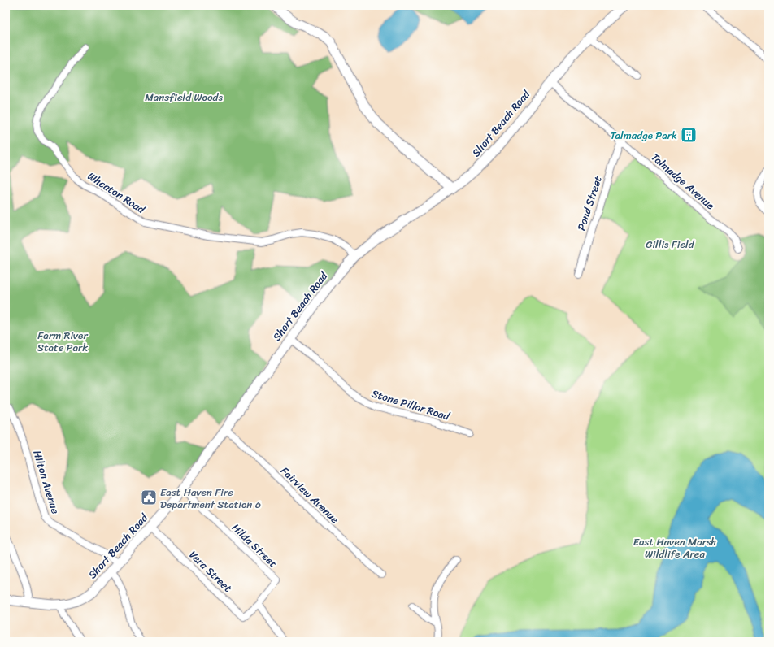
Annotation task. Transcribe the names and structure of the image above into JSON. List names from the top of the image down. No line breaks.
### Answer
{"streets":{"main road":["Short Beach Road"],"street":["Talmadge Avenue","Wheaton Road","Pond Street","Stone Pillar Road","Hilton Avenue","Fairview Avenue","Hilda Street","Vera Street"]},"crossings":[["Short Beach Road","Talmadge Avenue"],["Short Beach Road","Wheaton Road"],["Short Beach Road","Stone Pillar Road"],["Short Beach Road","Hilton Avenue"],["Short Beach Road","Fairview Avenue"],["Short Beach Road","Hilda Street"],["Short Beach Road","Vera Street"],["Talmadge Avenue","Pond Street"],["Hilda Street","Vera Street"]],"parks":["Mansfield Woods","Gillis Field","Farm River State Park","East Haven Marsh Wildlife Area"],"places":{"building":["Talmadge Park"],"public building":["East Haven Fire Department Station 6"]}}
